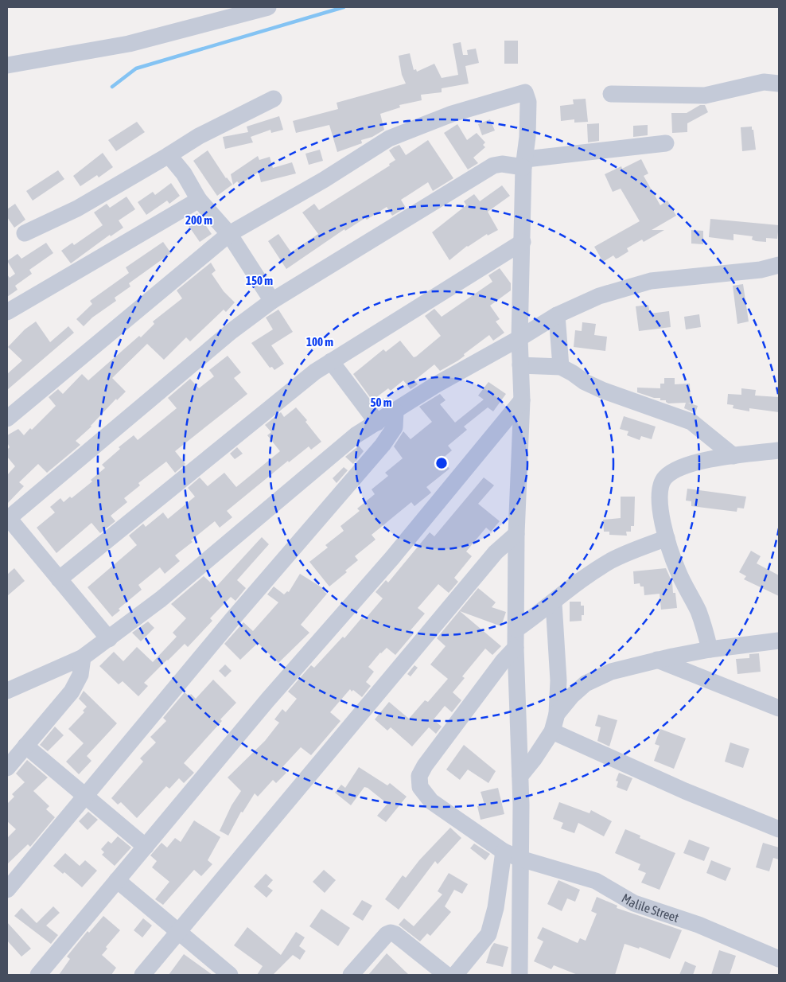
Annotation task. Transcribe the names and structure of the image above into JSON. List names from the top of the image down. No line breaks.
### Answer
{"streets":{"street":["Malile Street"]},"rings":["200 m","150 m","100 m","50 m"]}
